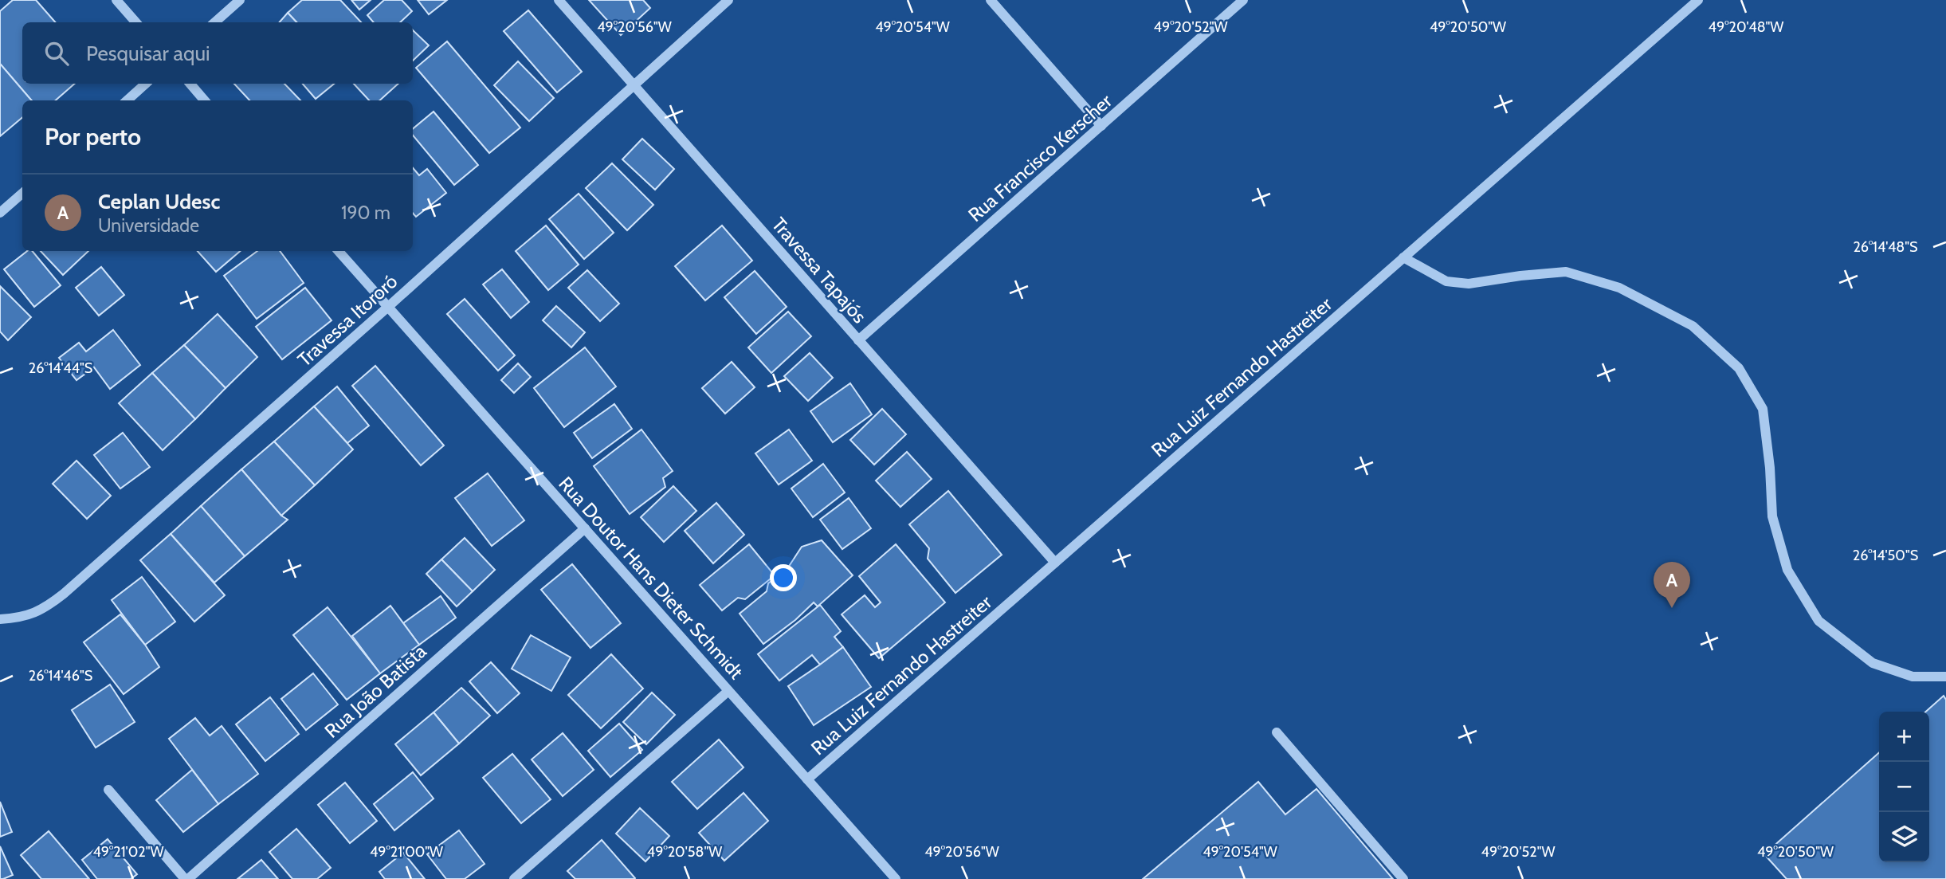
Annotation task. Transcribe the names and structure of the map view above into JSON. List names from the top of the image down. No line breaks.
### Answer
{"streets":{"street":["Rua Francisco Kerscher","Travessa Tapajós","Travessa Itororó","Rua Luiz Fernando Hastreiter","Rua Doutor Hans Dieter Schmidt","Rua João Batista"]},"crossings":[["Rua Francisco Kerscher","Travessa Tapajós"],["Travessa Tapajós","Travessa Itororó"],["Travessa Tapajós","Rua Luiz Fernando Hastreiter"],["Travessa Itororó","Rua Doutor Hans Dieter Schmidt"],["Rua Luiz Fernando Hastreiter","Rua Doutor Hans Dieter Schmidt"],["Rua Doutor Hans Dieter Schmidt","Rua João Batista"]],"page":{"search":"Pesquisar aqui","heading":"Por perto","list":[{"mark":"A","name":"Ceplan Udesc","note":"Universidade","value":"190 m"}],"pins":"A","map_buttons":["+","−"]},"coordinates":["49°20'56\"W","49°20'52\"W","49°20'50\"W","49°20'54\"W","49°20'48\"W","26°14'48\"S","26°14'44\"S","26°14'50\"S","26°14'46\"S","49°21'02\"W","49°21'00\"W","49°20'58\"W"]}
